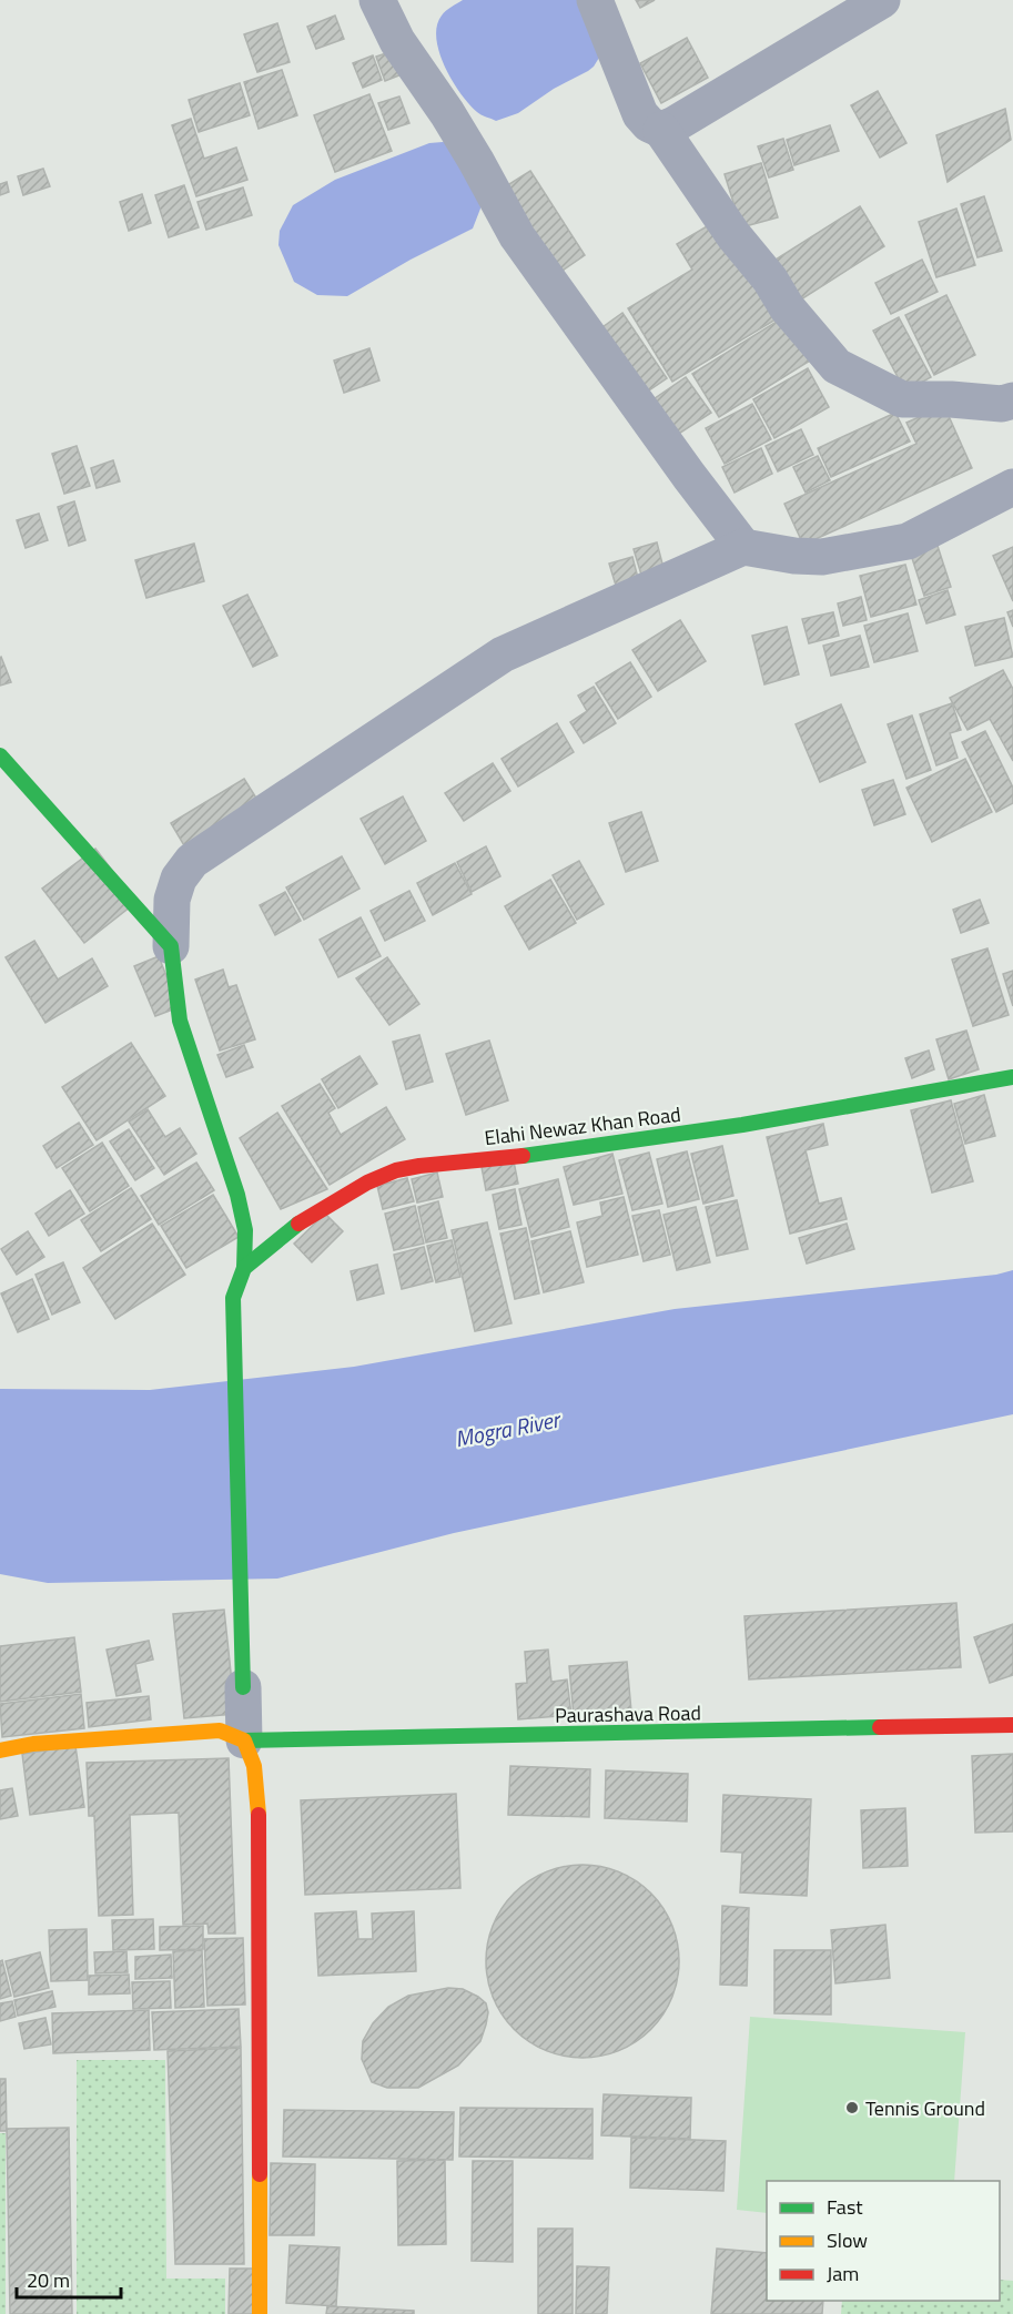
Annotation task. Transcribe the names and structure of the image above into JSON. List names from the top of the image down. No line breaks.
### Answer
{"streets":{"street":["Elahi Newaz Khan Road","Paurashava Road"]},"water":["Mogra River"],"places":["Tennis Ground"],"legend":["Fast","Slow","Jam"],"scale_bar":"20 m"}
